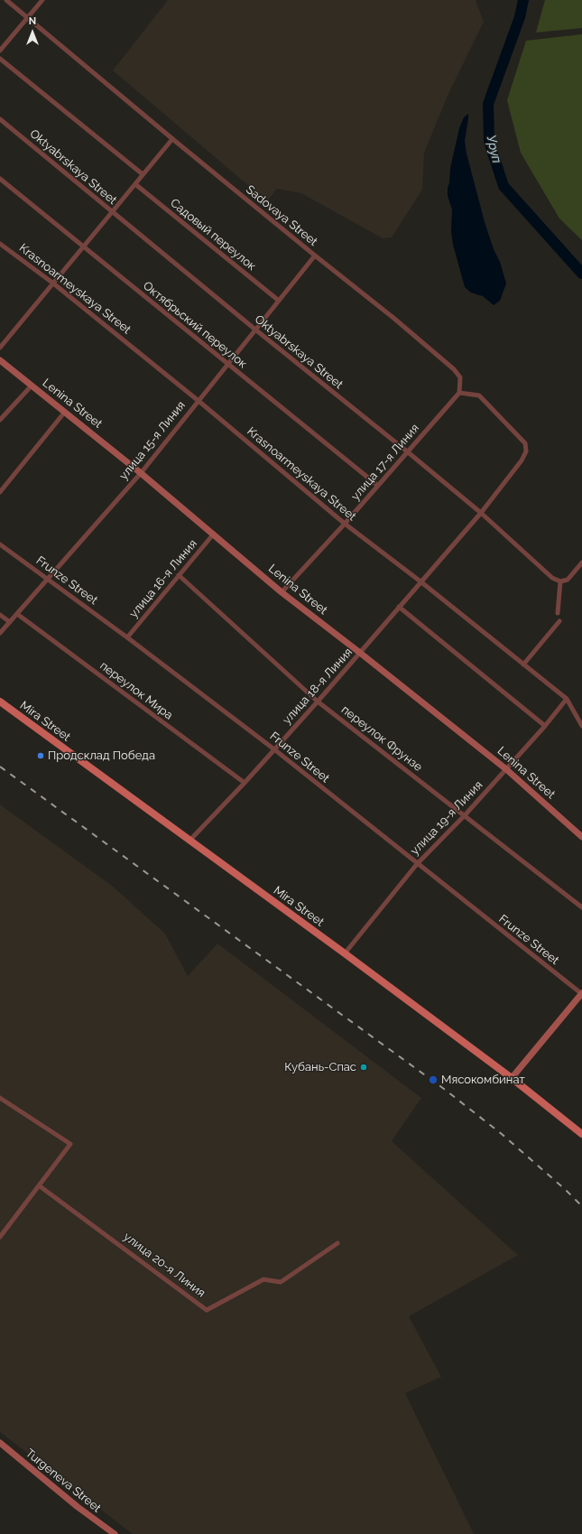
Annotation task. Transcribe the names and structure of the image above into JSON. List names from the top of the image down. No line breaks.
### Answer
{"streets":{"main road":["Lenina Street","Mira Street","Turgeneva Street"],"street":["Oktyabrskaya Street","Sadovaya Street","Садовый переулок","Krasnoarmeyskaya Street","Октябрьский переулок","улица 15-я Линия","улица 17-я Линия","улица 16-я Линия","Frunze Street","улица 18-я Линия","переулок Мира","переулок Фрунзе","улица 19-я Линия","улица 20-я Линия"]},"crossings":[["Oktyabrskaya Street","улица 15-я Линия"],["Oktyabrskaya Street","улица 17-я Линия"],["Oktyabrskaya Street","улица 18-я Линия"],["Sadovaya Street","улица 15-я Линия"],["Sadovaya Street","улица 17-я Линия"],["Sadovaya Street","улица 18-я Линия"],["Садовый переулок","улица 15-я Линия"],["Krasnoarmeyskaya Street","улица 15-я Линия"],["Krasnoarmeyskaya Street","улица 17-я Линия"],["Krasnoarmeyskaya Street","улица 18-я Линия"],["Krasnoarmeyskaya Street","улица 19-я Линия"],["Октябрьский переулок","улица 15-я Линия"],["Октябрьский переулок","улица 17-я Линия"],["Lenina Street","улица 15-я Линия"],["Lenina Street","улица 17-я Линия"],["Lenina Street","улица 16-я Линия"],["Lenina Street","улица 18-я Линия"],["Lenina Street","улица 19-я Линия"],["улица 15-я Линия","Frunze Street"],["улица 15-я Линия","переулок Мира"],["улица 17-я Линия","улица 18-я Линия"],["улица 16-я Линия","Frunze Street"],["улица 16-я Линия","переулок Фрунзе"],["Frunze Street","улица 18-я Линия"],["Frunze Street","улица 19-я Линия"],["улица 18-я Линия","переулок Мира"],["улица 18-я Линия","Mira Street"],["улица 18-я Линия","переулок Фрунзе"],["Mira Street","улица 19-я Линия"],["переулок Фрунзе","улица 19-я Линия"]],"water":["Уруп"],"places":["Продсклад Победа","Кубань-Спас","Мясокомбинат"],"north":"top"}
